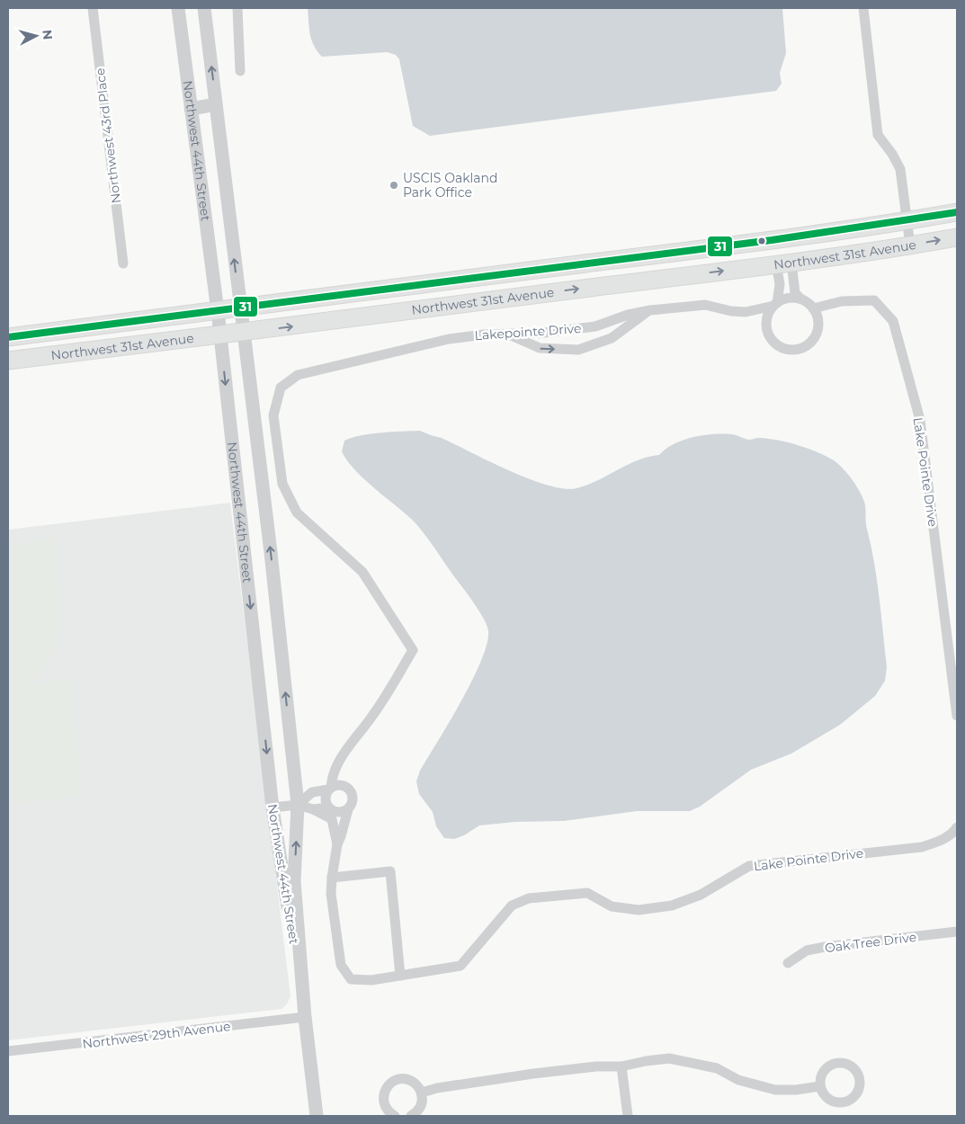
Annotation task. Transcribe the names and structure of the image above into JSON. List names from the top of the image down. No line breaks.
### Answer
{"streets":{"main road":["Northwest 31st Avenue"],"street":["Northwest 43rd Place","Northwest 44th Street","Lakepointe Drive","Lake Pointe Drive","Oak Tree Drive","Northwest 29th Avenue"]},"crossings":[["Northwest 44th Street","Northwest 31st Avenue"],["Northwest 44th Street","Northwest 29th Avenue"],["Lakepointe Drive","Lake Pointe Drive"]],"places":["USCIS Oakland Park Office"],"lines":["transit line 31"],"north":"right"}
